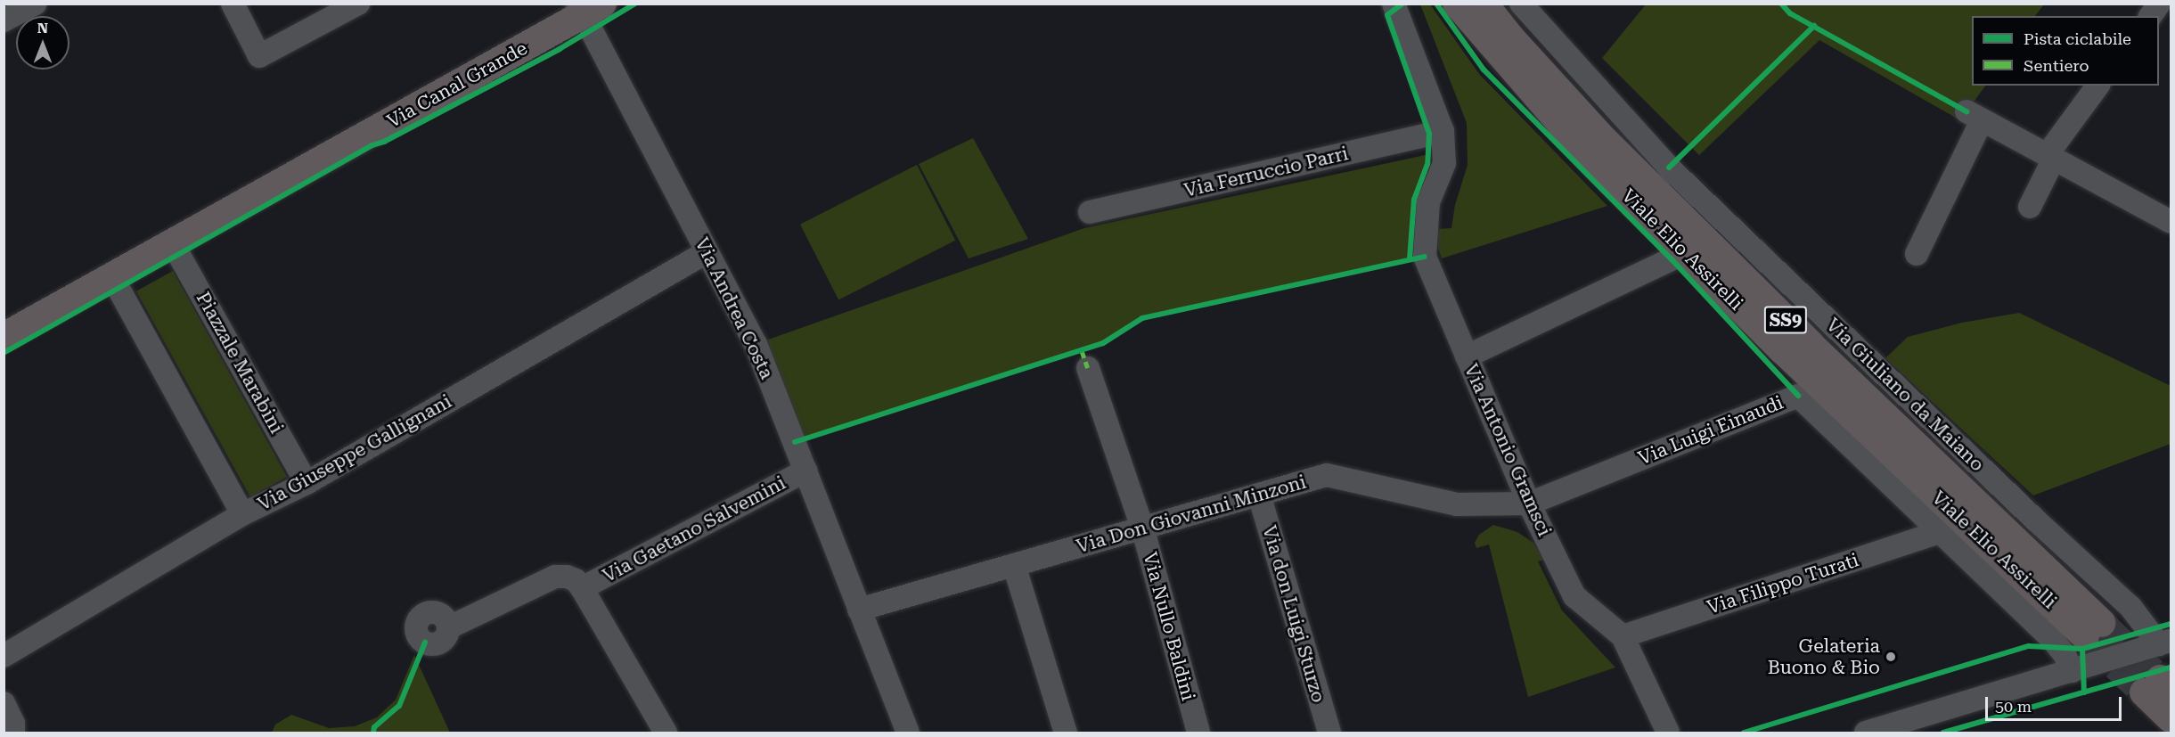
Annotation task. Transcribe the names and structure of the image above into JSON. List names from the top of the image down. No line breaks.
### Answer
{"streets":{"main road":["Via Canal Grande","Viale Elio Assirelli","SS9"],"street":["Via Ferruccio Parri","Via Andrea Costa","Piazzale Marabini","Via Giuliano da Maiano","Via Luigi Einaudi","Via Antonio Gramsci","Via Giuseppe Gallignani","Via Don Giovanni Minzoni","Via Gaetano Salvemini","Via Filippo Turati","Via don Luigi Sturzo","Via Nullo Baldini"]},"crossings":[["Via Canal Grande","Via Andrea Costa"],["Via Canal Grande","Piazzale Marabini"],["Via Andrea Costa","Via Giuseppe Gallignani"],["Via Andrea Costa","Via Don Giovanni Minzoni"],["Via Andrea Costa","Via Gaetano Salvemini"],["Piazzale Marabini","Via Giuseppe Gallignani"],["Via Luigi Einaudi","Via Antonio Gramsci"],["Via Luigi Einaudi","Via Don Giovanni Minzoni"],["Via Luigi Einaudi","Via Filippo Turati"],["Via Antonio Gramsci","Via Don Giovanni Minzoni"],["Via Antonio Gramsci","Via Filippo Turati"],["Via Don Giovanni Minzoni","Via don Luigi Sturzo"],["Via Don Giovanni Minzoni","Via Nullo Baldini"]],"places":["Gelateria Buono & Bio"],"legend":["Pista ciclabile","Sentiero"],"scale_bar":"50 m","north":"top"}
